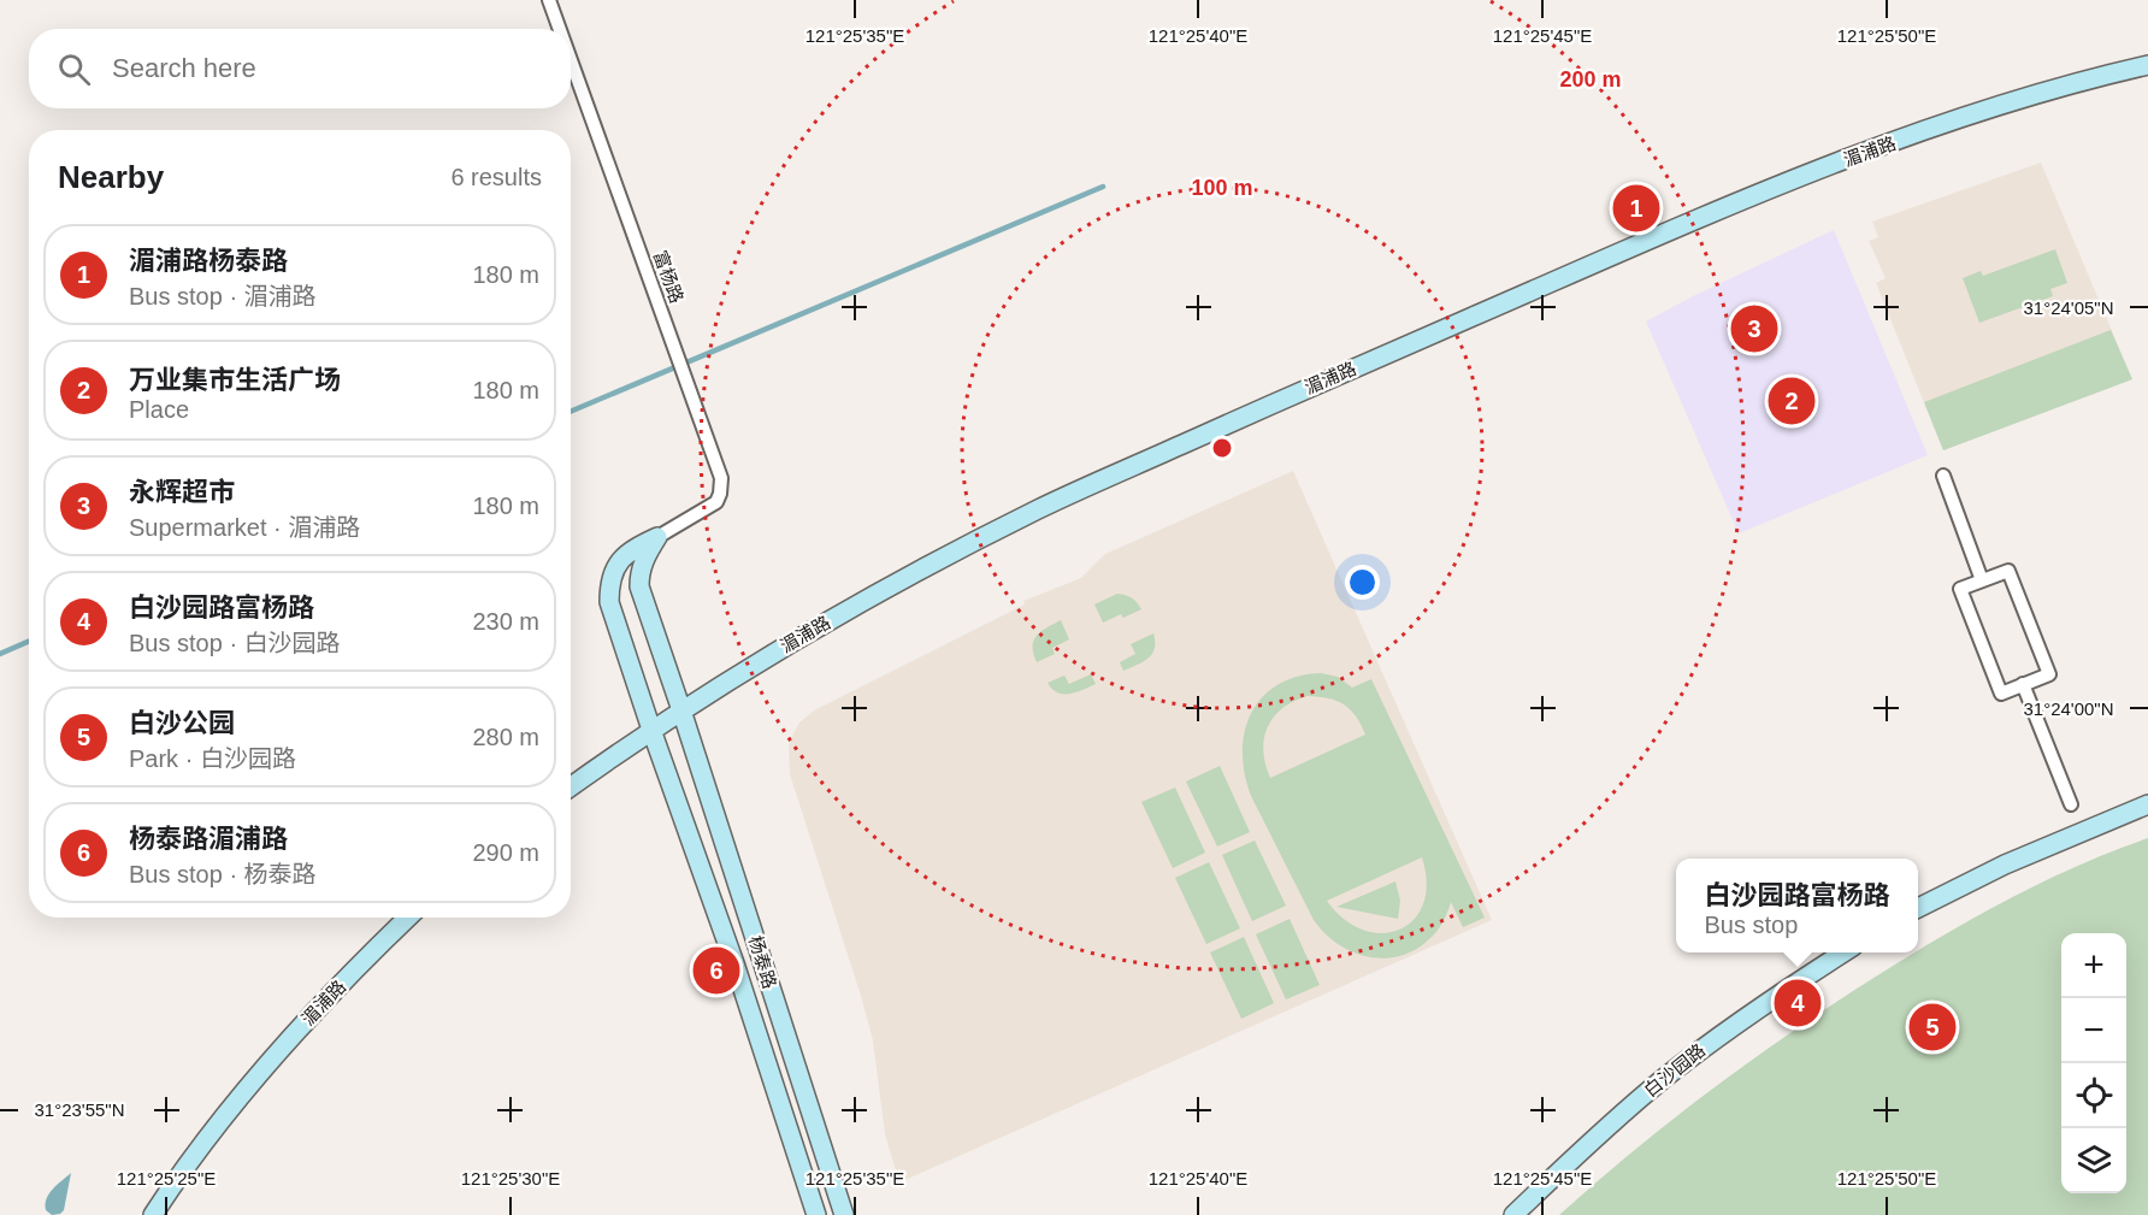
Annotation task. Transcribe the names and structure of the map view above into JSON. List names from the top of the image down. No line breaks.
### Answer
{"streets":{"street":["湄浦路","富杨路","杨泰路","白沙园路"]},"crossings":[["湄浦路","杨泰路"],["富杨路","杨泰路"]],"page":{"search":"Search here","heading":["Nearby","6 results"],"pins":["1","3","2","6","4","5"],"list":[{"mark":"1","name":"湄浦路杨泰路","note":"Bus stop · 湄浦路","value":"180 m"},{"mark":"2","name":"万业集市生活广场","note":"Place","value":"180 m"},{"mark":"3","name":"永辉超市","note":"Supermarket · 湄浦路","value":"180 m"},{"mark":"4","name":"白沙园路富杨路","note":"Bus stop · 白沙园路","value":"230 m"},{"mark":"5","name":"白沙公园","note":"Park · 白沙园路","value":"280 m"},{"mark":"6","name":"杨泰路湄浦路","note":"Bus stop · 杨泰路","value":"290 m"}],"popup":["白沙园路富杨路","Bus stop"],"map_buttons":["+","−"]},"coordinates":["121°25'35\"E","121°25'40\"E","121°25'45\"E","121°25'50\"E","31°24'05\"N","31°24'00\"N","31°23'55\"N","121°25'25\"E","121°25'30\"E"],"rings":["200 m","100 m"]}
